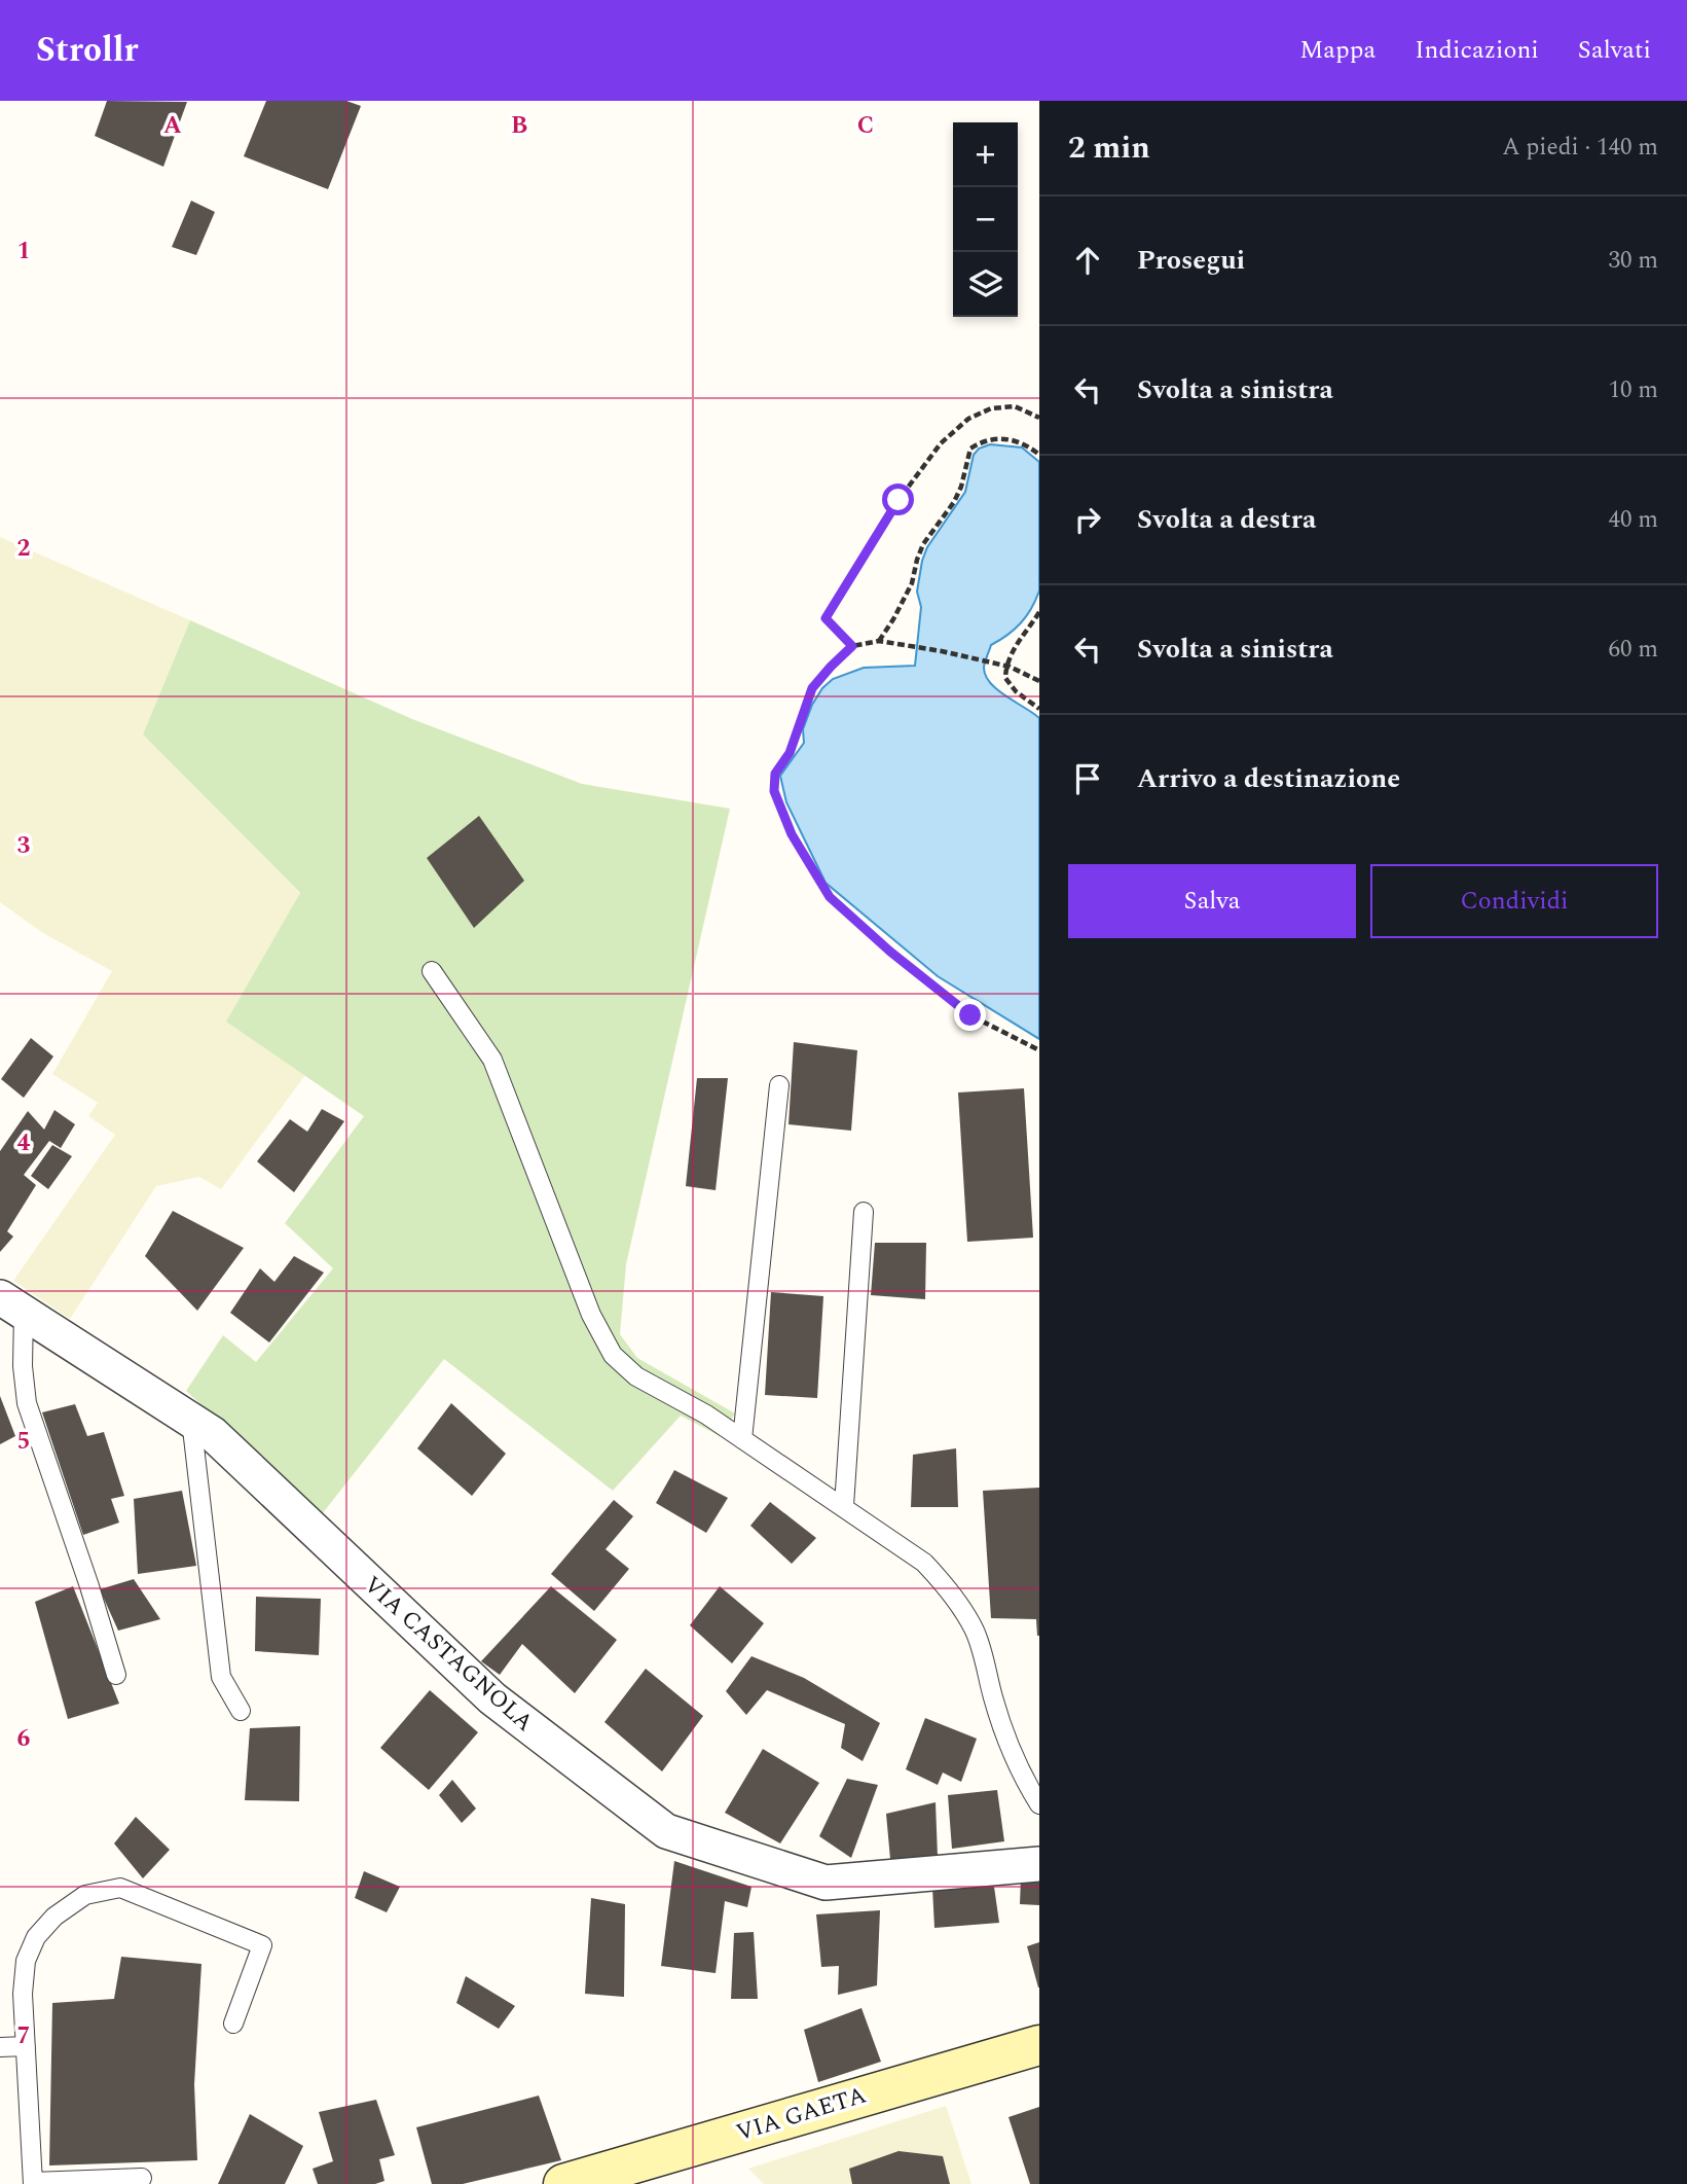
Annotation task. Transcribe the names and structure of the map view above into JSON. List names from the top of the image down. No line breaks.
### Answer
{"streets":{"main road":["VIA GAETA"],"street":["VIA CASTAGNOLA"]},"page":{"header":"Strollr","nav":["Mappa","Indicazioni","Salvati"],"heading":["2 min","A piedi · 140 m"],"map_buttons":["+","−"],"list":[["Prosegui","30 m"],["Svolta a sinistra","10 m"],["Svolta a destra","40 m"],["Svolta a sinistra","60 m"],"Arrivo a destinazione"],"buttons":["Salva","Condividi"]},"grid":{"columns":["A","B","C"],"rows":["1","2","3","4","5","6","7"]}}
